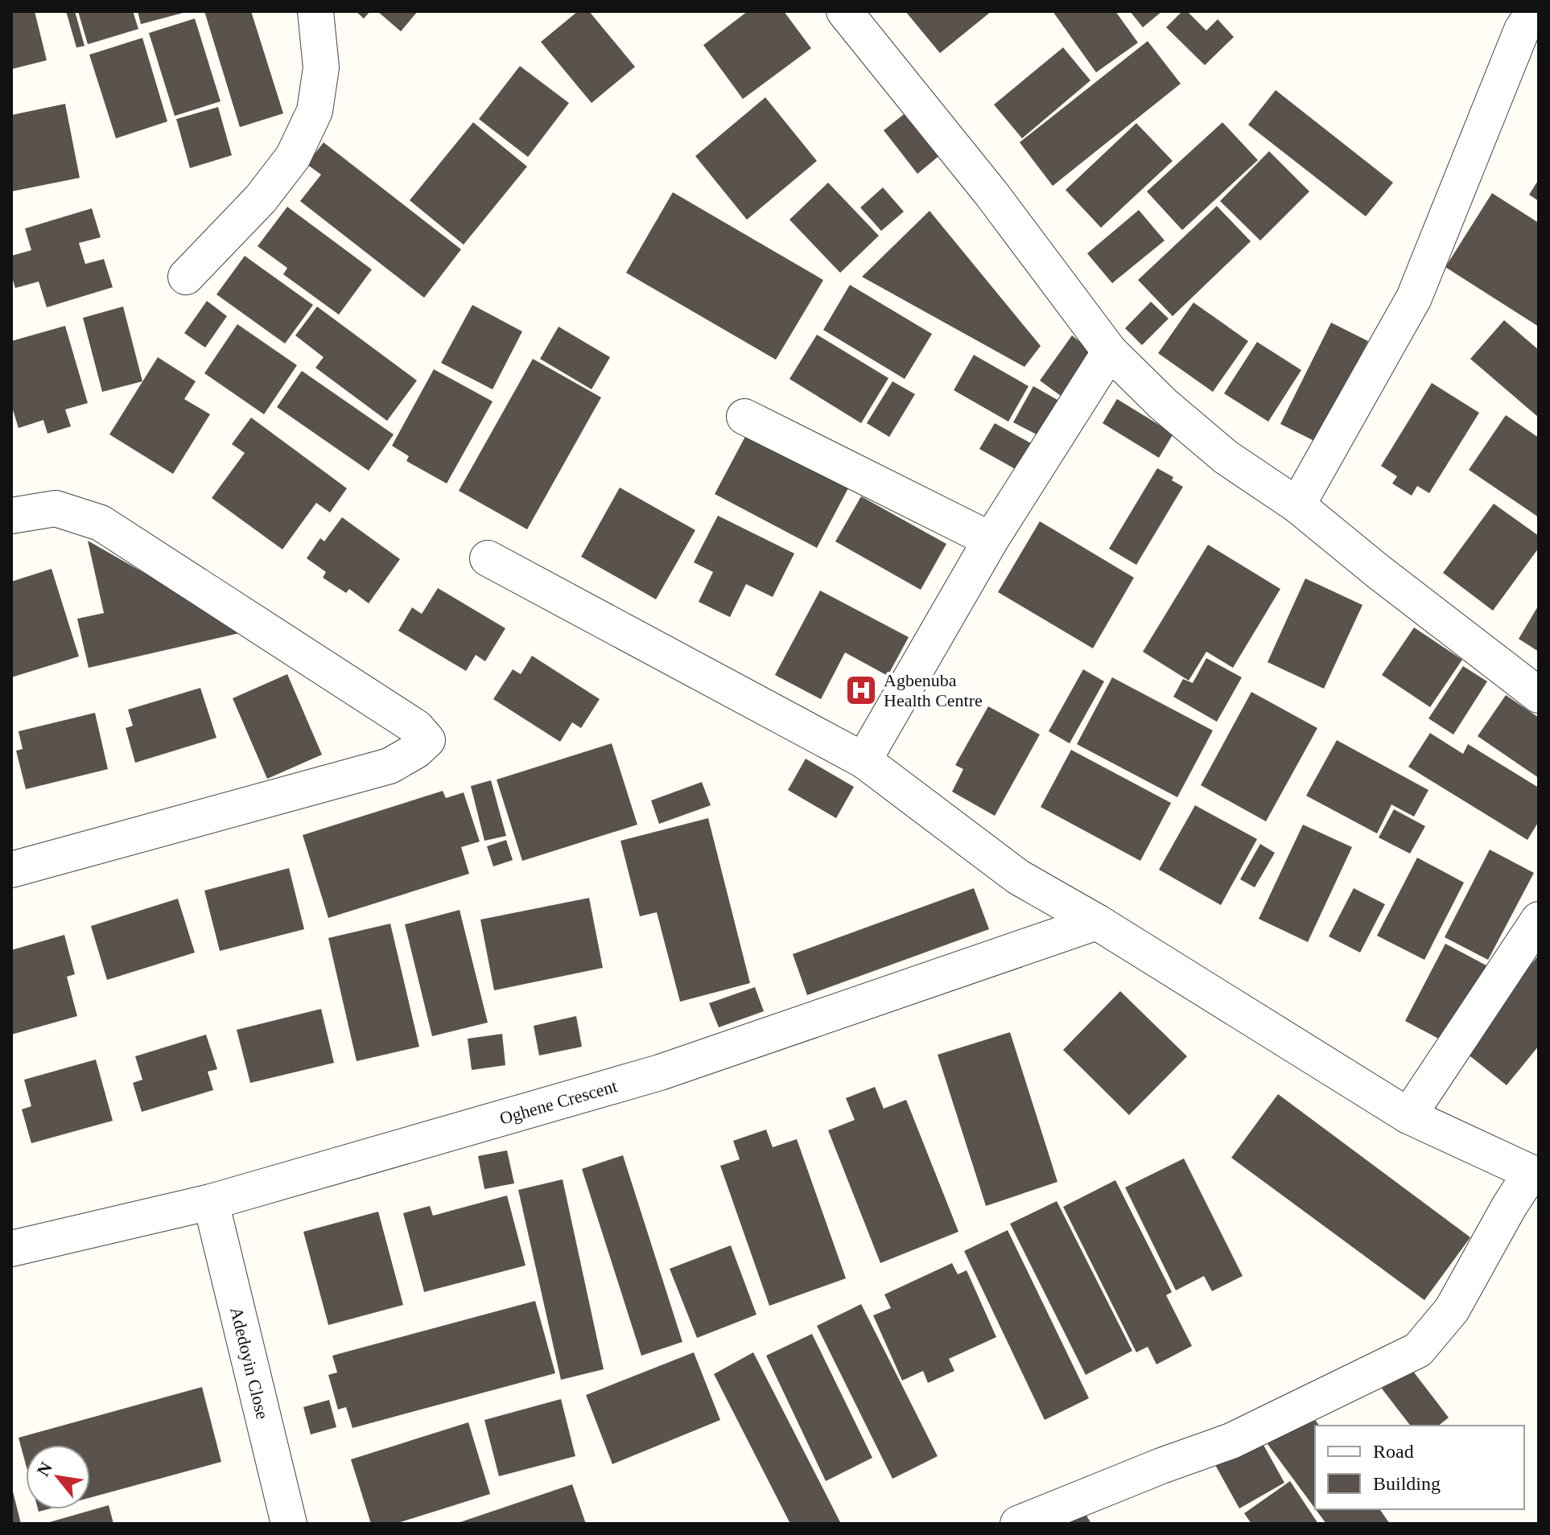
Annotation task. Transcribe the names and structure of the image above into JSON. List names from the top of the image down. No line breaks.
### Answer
{"streets":{"street":["Oghene Crescent","Adedoyin Close"]},"crossings":[["Oghene Crescent","Adedoyin Close"]],"places":{"hospital":["Agbenuba Health Centre"]},"legend":["Road","Building"],"north":"top left"}
